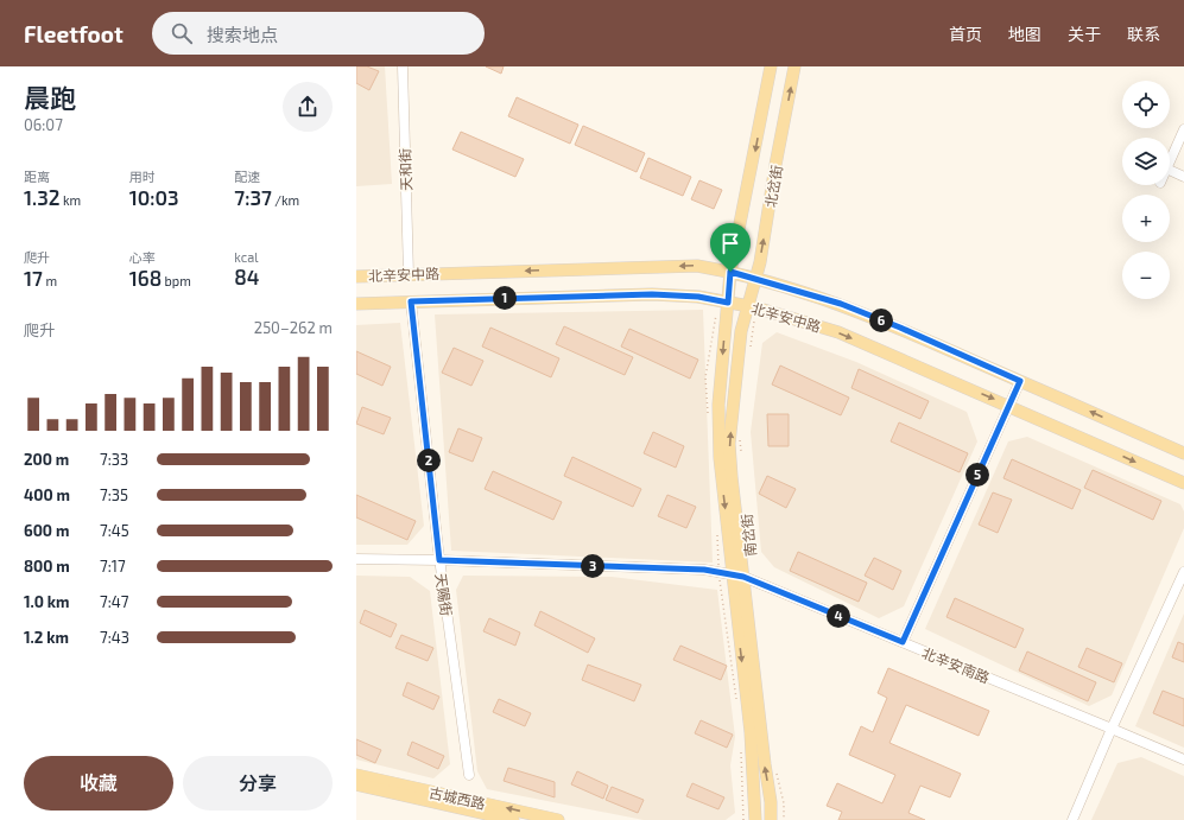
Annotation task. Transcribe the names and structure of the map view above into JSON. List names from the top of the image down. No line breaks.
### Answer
{"streets":{"main road":["北岔街","北辛安中路","南岔街","古城西路"],"street":["天和街","天赐街","北辛安南路"]},"crossings":[["天和街","北辛安中路"],["北岔街","北辛安中路"],["北岔街","南岔街"],["北辛安中路","南岔街"],["北辛安中路","天赐街"],["南岔街","北辛安南路"],["天赐街","北辛安南路"]],"page":{"header":"Fleetfoot","search":"搜索地点","nav":["首页","地图","关于","联系"],"heading":["晨跑","06:07"],"map_buttons":["+","−"],"stats":[["距离","1.32 km"],["用时","10:03"],["配速","7:37 /km"],["爬升","17 m"],["心率","168 bpm"],["kcal","84"]],"pins":["1","6","2","5","3","4"],"chart":["爬升","250–262 m"],"list":[{"name":"200 m","note":"7:33"},{"name":"400 m","note":"7:35"},{"name":"600 m","note":"7:45"},{"name":"800 m","note":"7:17"},{"name":"1.0 km","note":"7:47"},{"name":"1.2 km","note":"7:43"}],"buttons":["收藏","分享"]}}
